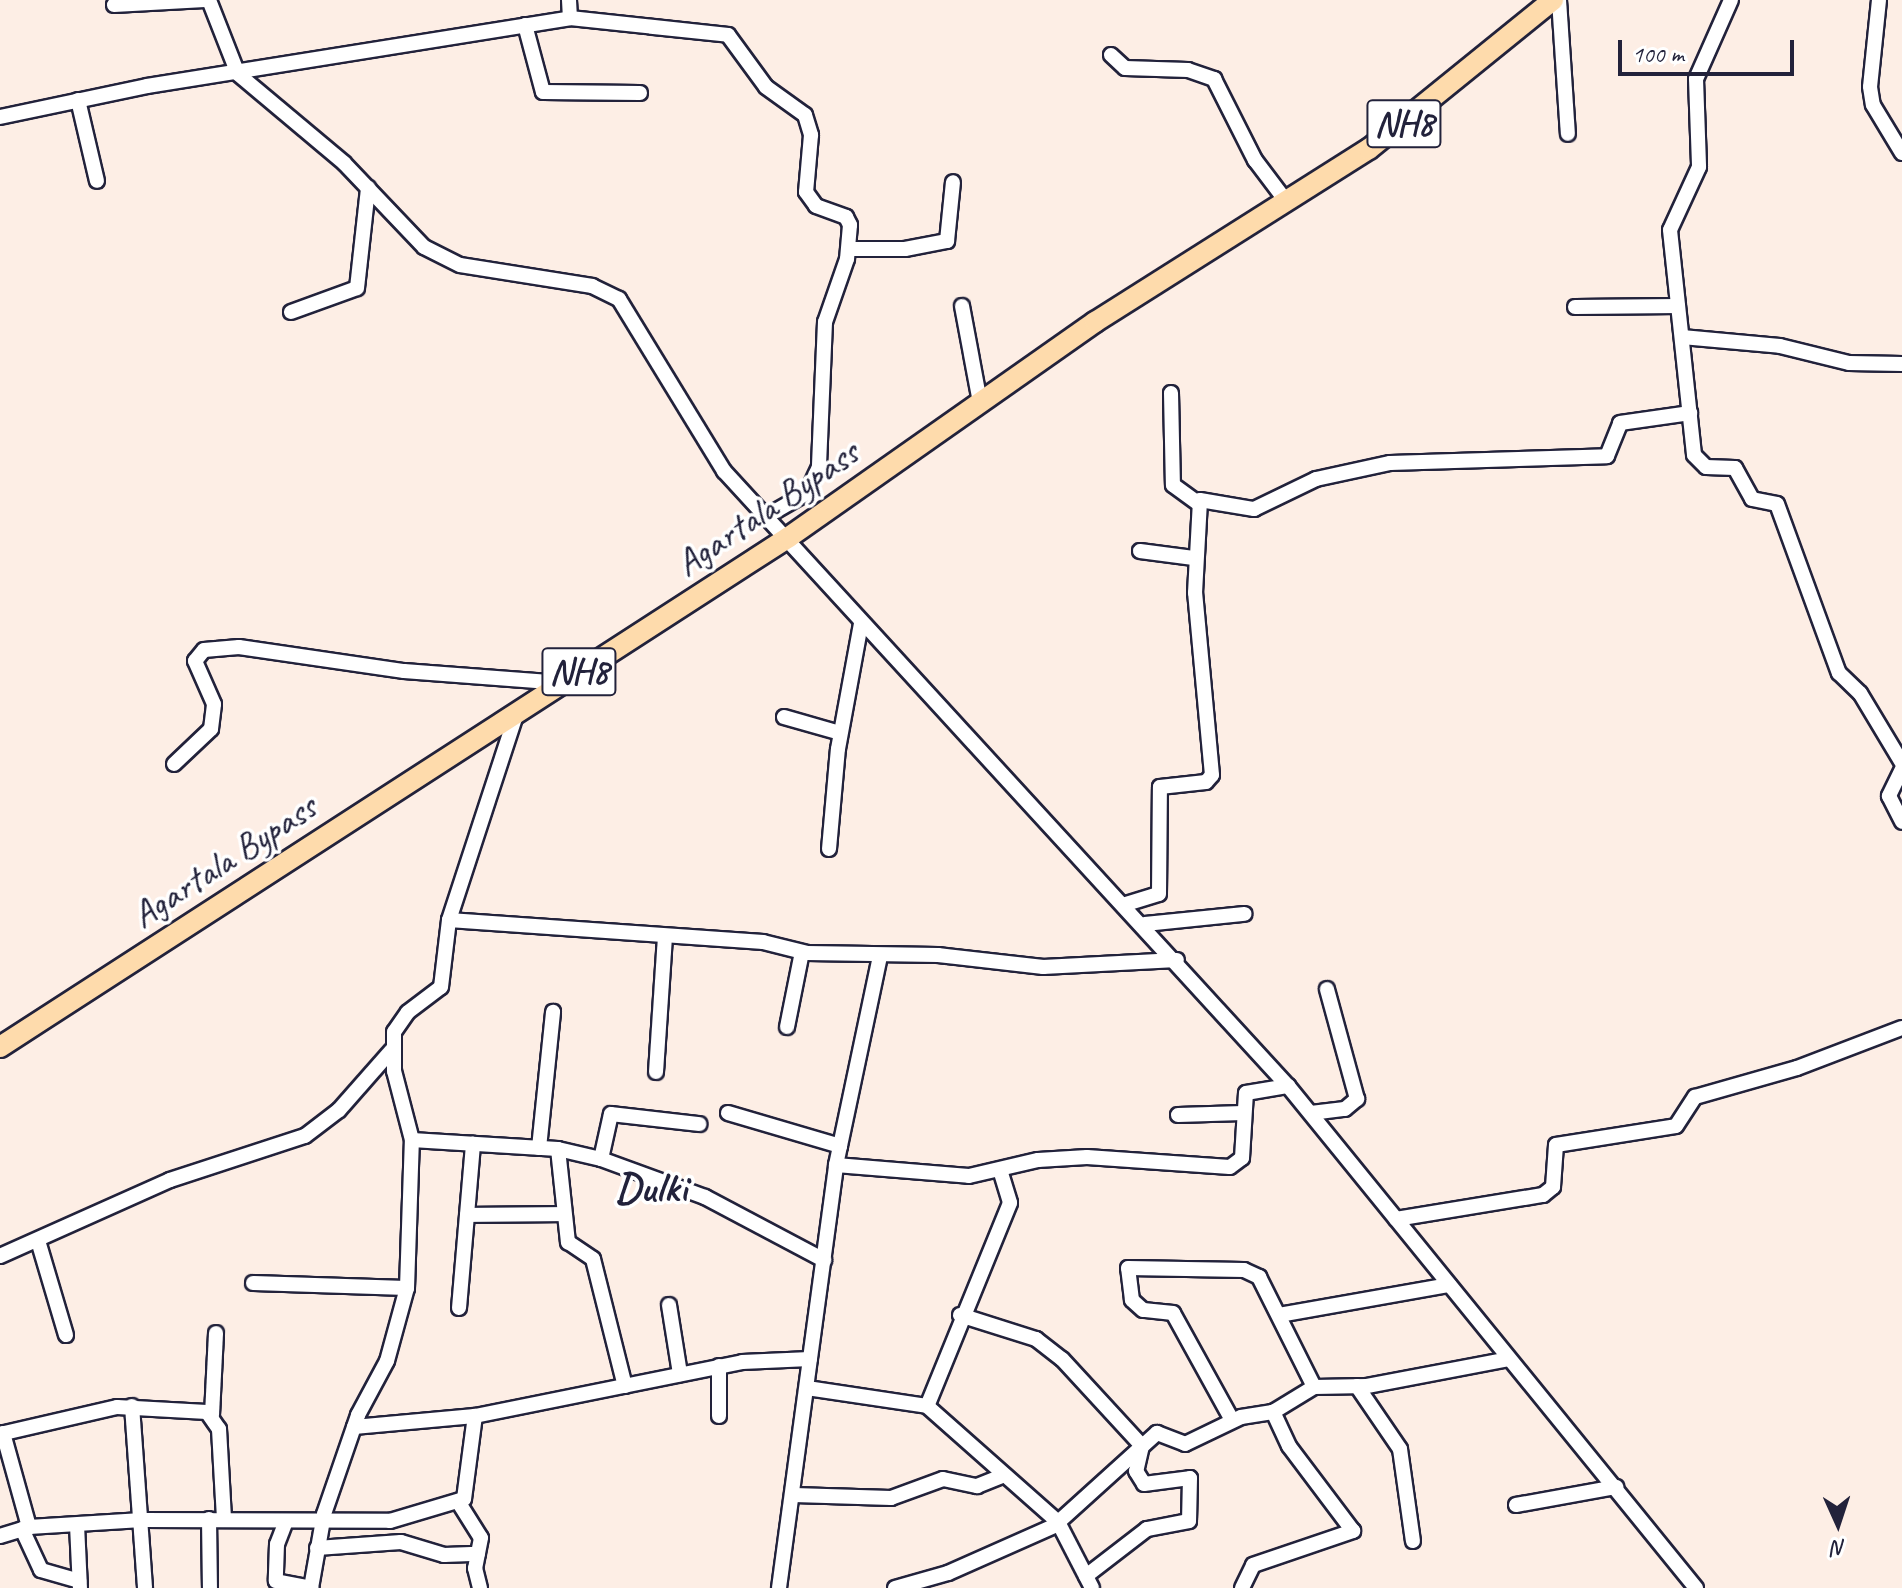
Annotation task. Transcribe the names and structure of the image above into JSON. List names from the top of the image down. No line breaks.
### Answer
{"streets":{"highway":["NH8","Agartala Bypass"]},"districts":["Dulki"],"scale_bar":"100 m","north":"bottom"}
